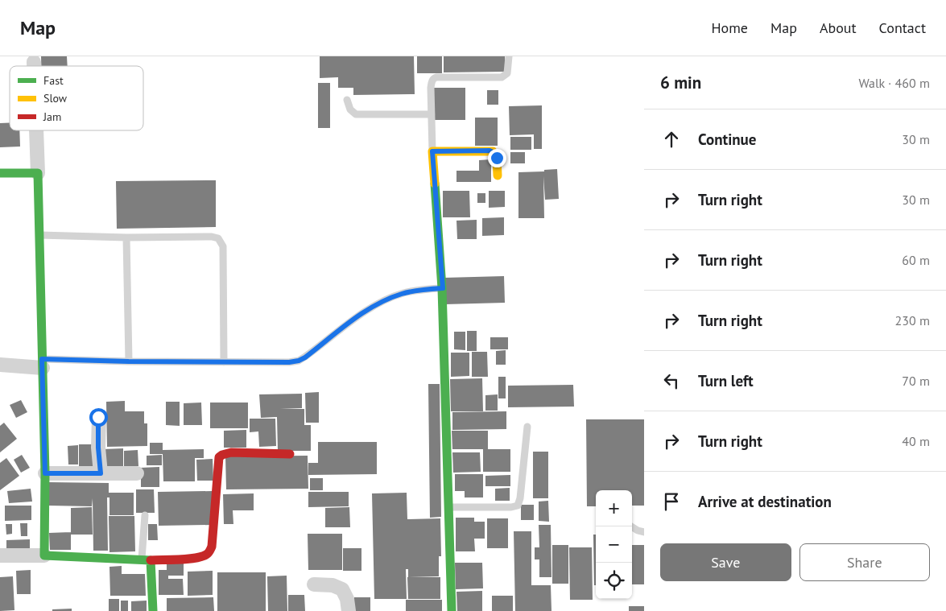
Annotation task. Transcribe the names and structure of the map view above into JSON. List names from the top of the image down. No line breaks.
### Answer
{"legend":["Fast","Slow","Jam"],"page":{"header":"Map","nav":["Home","Map","About","Contact"],"heading":["6 min","Walk · 460 m"],"list":[["Continue","30 m"],["Turn right","30 m"],["Turn right","60 m"],["Turn right","230 m"],["Turn left","70 m"],["Turn right","40 m"],"Arrive at destination"],"map_buttons":["+","−"],"buttons":["Save","Share"]}}
